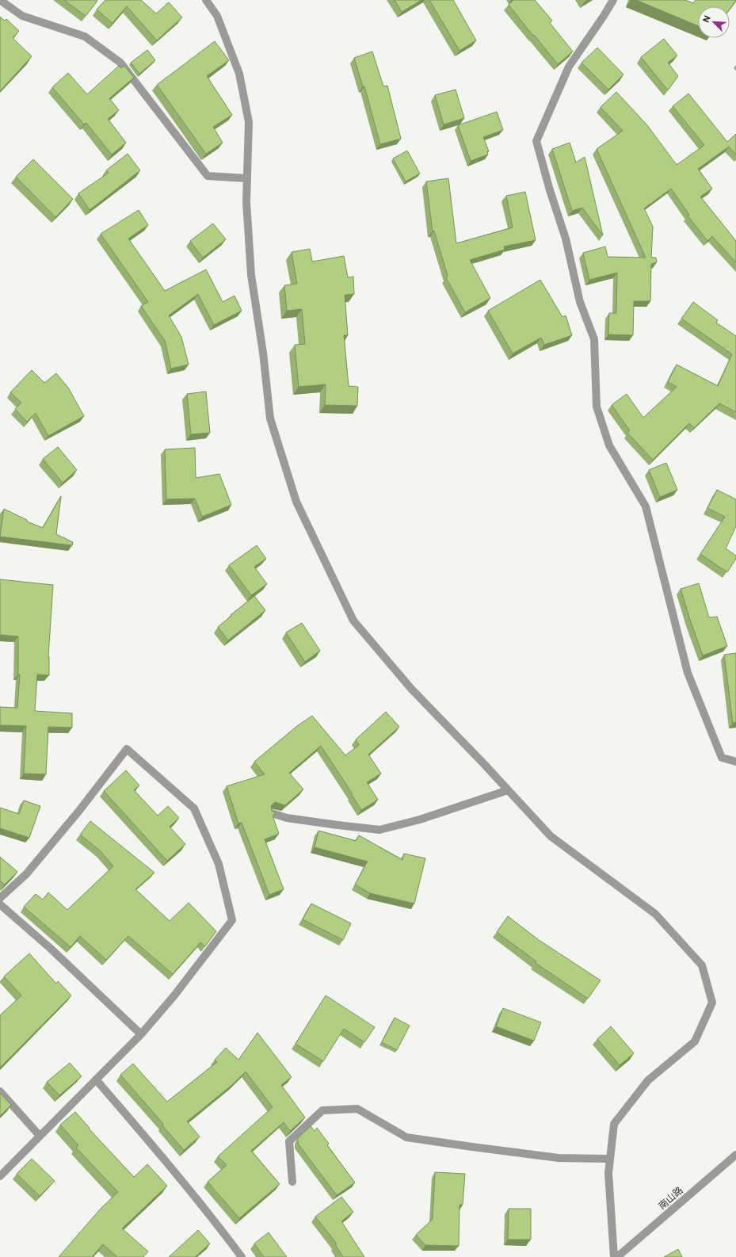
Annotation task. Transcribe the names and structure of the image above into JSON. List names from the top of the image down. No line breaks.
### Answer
{"streets":{"street":["南山路"]},"north":"top left"}
